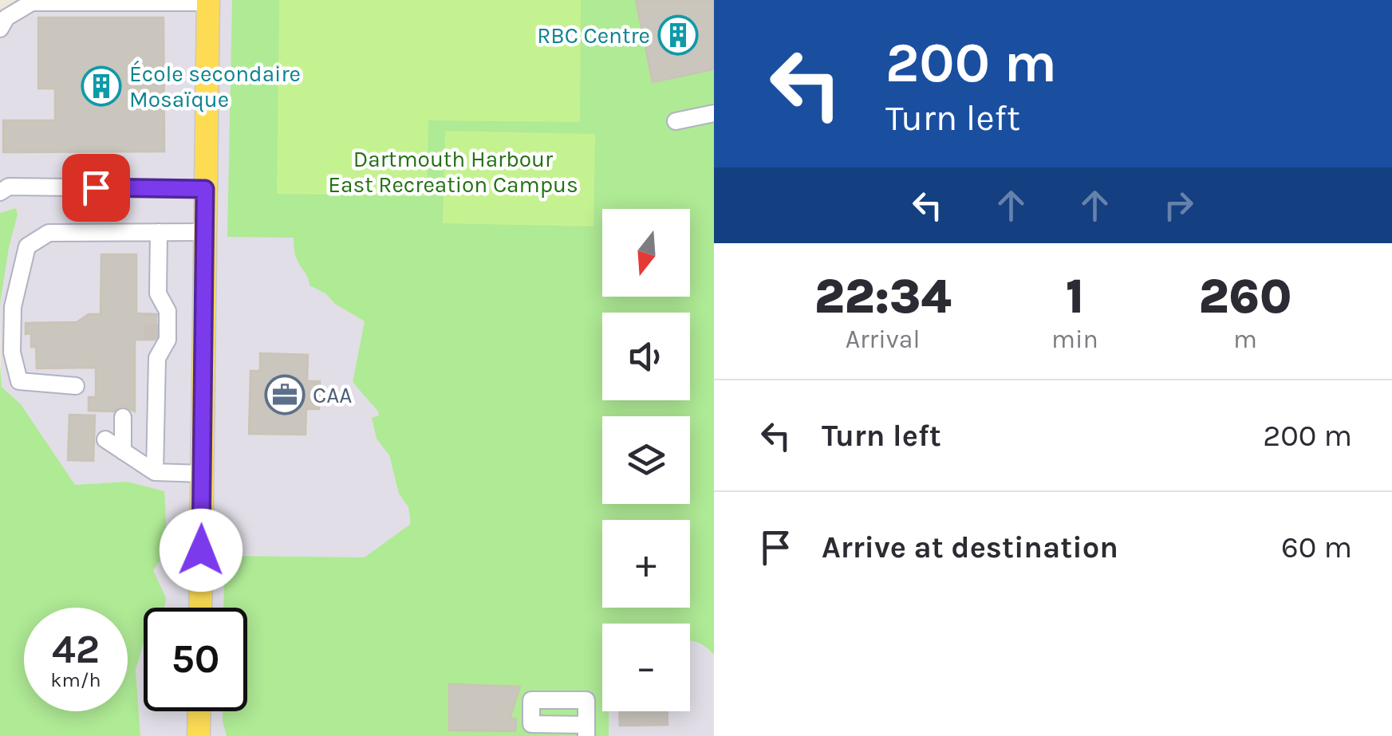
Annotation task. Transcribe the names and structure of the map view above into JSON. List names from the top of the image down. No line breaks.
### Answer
{"parks":["Dartmouth Harbour East Recreation Campus"],"places":{"building":["RBC Centre","École secondaire Mosaïque"],"office":["CAA"]},"north":"bottom","page":{"turn":["200 m","Turn left"],"map_buttons":["+","−"],"eta":["22:34","Arrival","1","min","260","m"],"list":[{"name":"Turn left","value":"200 m"},{"name":"Arrive at destination","value":"60 m"}],"speed":"42 km/h","limit":"50"}}
